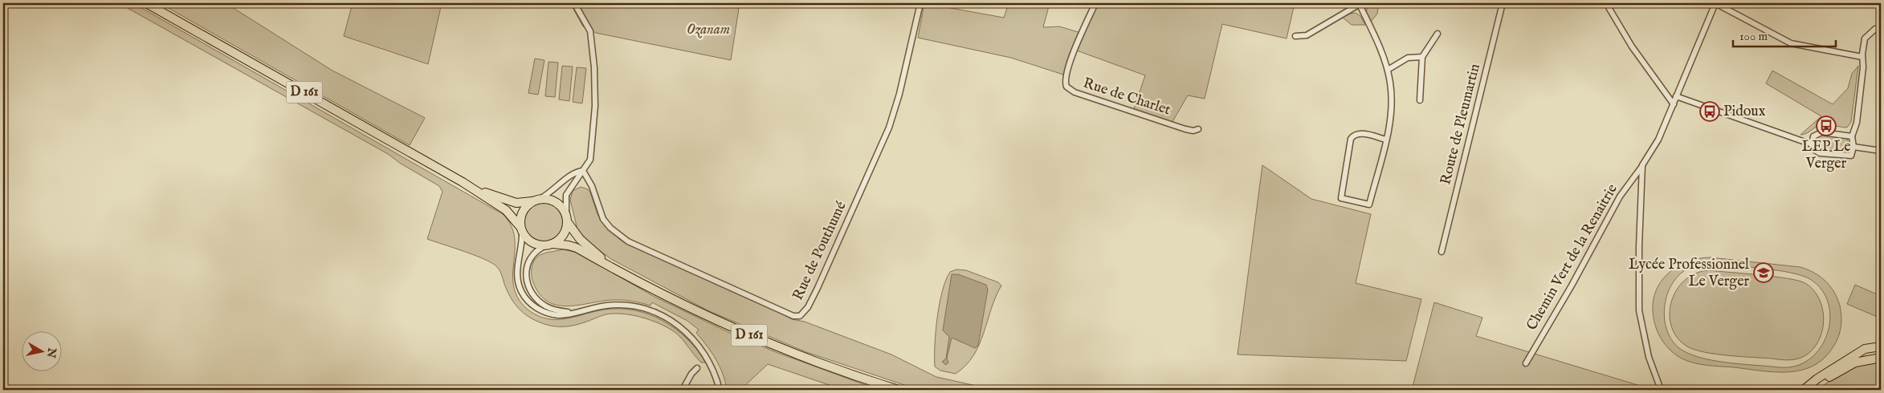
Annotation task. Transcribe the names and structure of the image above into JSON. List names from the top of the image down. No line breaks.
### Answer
{"streets":{"main road":["D 161"],"street":["Rue de Charlet","Route de Pleumartin","Rue de Pouthumé","Chemin Vert de la Renaitrie"]},"parks":["Ozanam"],"places":{"bus stop":["Pidoux","LEP Le Verger"],"school or university":["Lycée Professionnel Le Verger"]},"scale_bar":"100 m","north":"right"}
